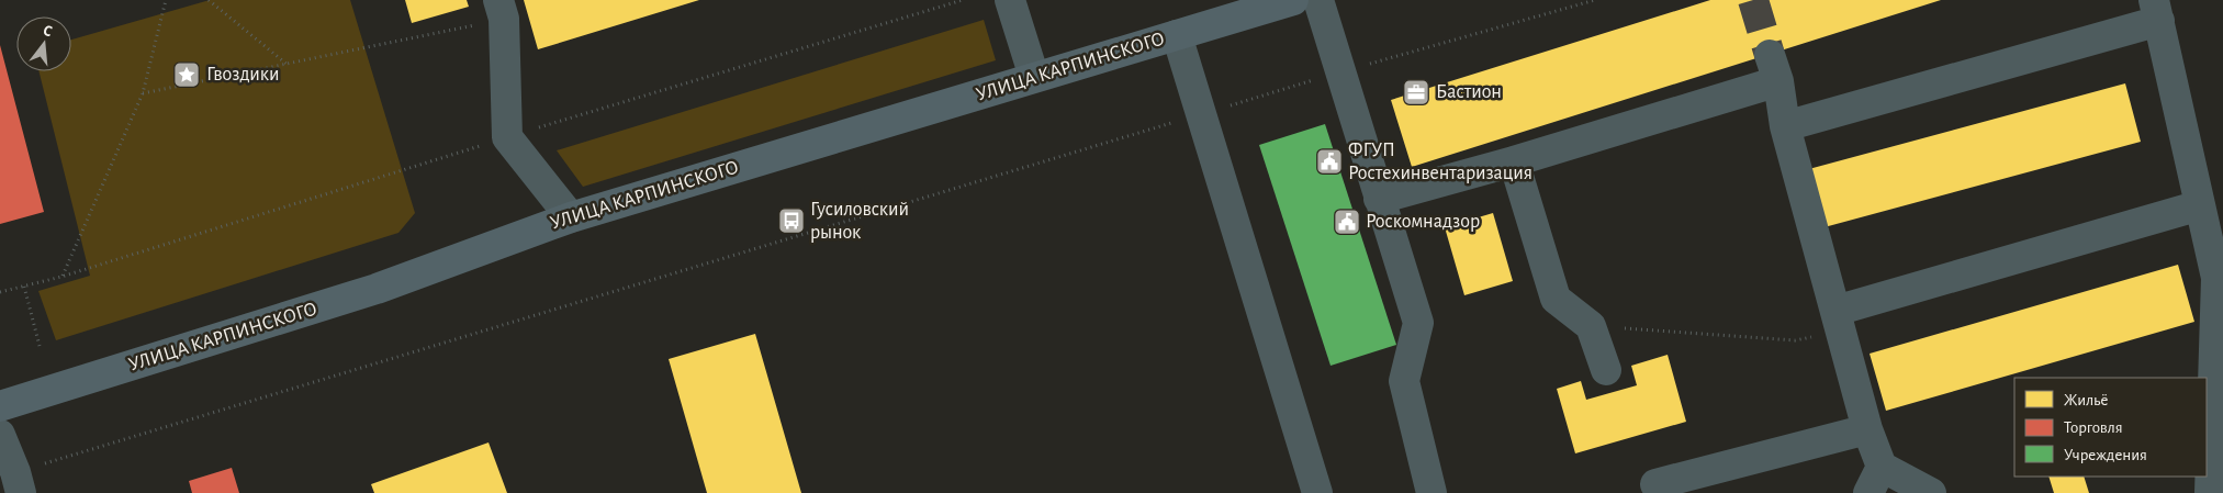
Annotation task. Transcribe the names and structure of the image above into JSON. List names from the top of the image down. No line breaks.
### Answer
{"streets":{"main road":["УЛИЦА КАРПИНСКОГО"]},"places":{"place":["Гвоздики"],"office":["Бастион"],"public building":["ФГУП Ростехинвентаризация","Роскомнадзор"],"bus stop":["Гусиловский рынок"]},"legend":["Жильё","Торговля","Учреждения"],"north":"top"}
